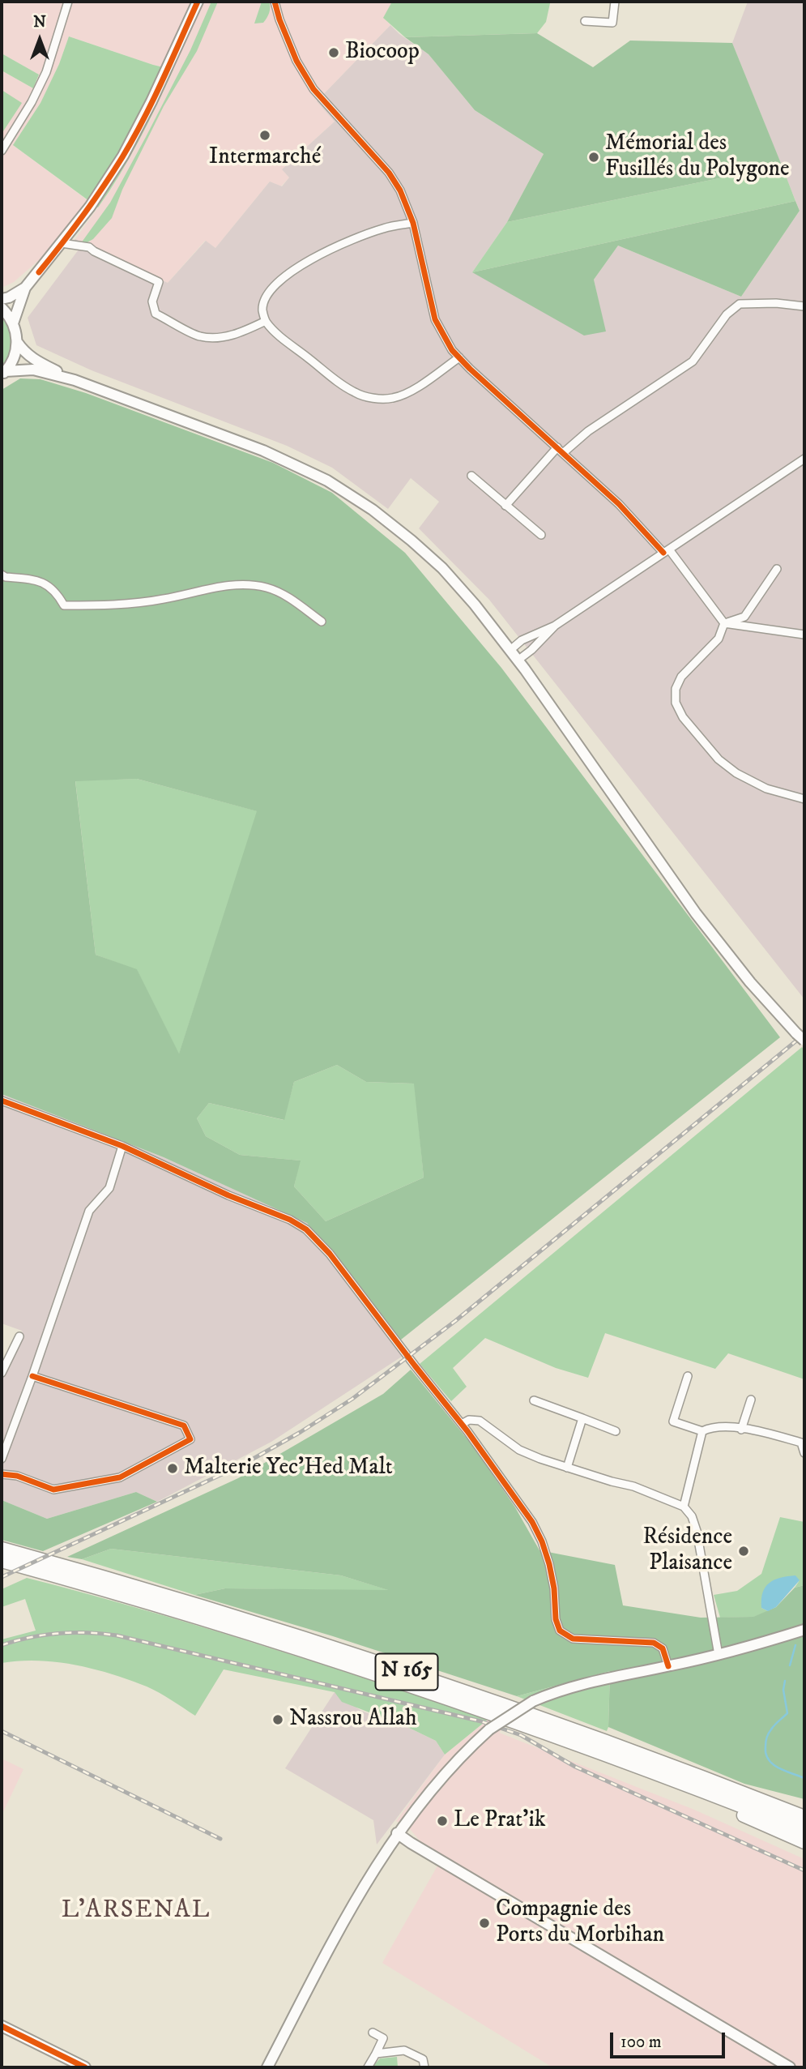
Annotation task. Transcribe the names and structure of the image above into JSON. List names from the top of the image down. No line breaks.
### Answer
{"streets":{"highway":["N 165"]},"districts":["L'ARSENAL"],"places":["Biocoop","Intermarché","Mémorial des Fusillés du Polygone","Malterie Yec'Hed Malt","Résidence Plaisance","Nassrou Allah","Le Prat'ik","Compagnie des Ports du Morbihan"],"scale_bar":"100 m","north":"top"}
